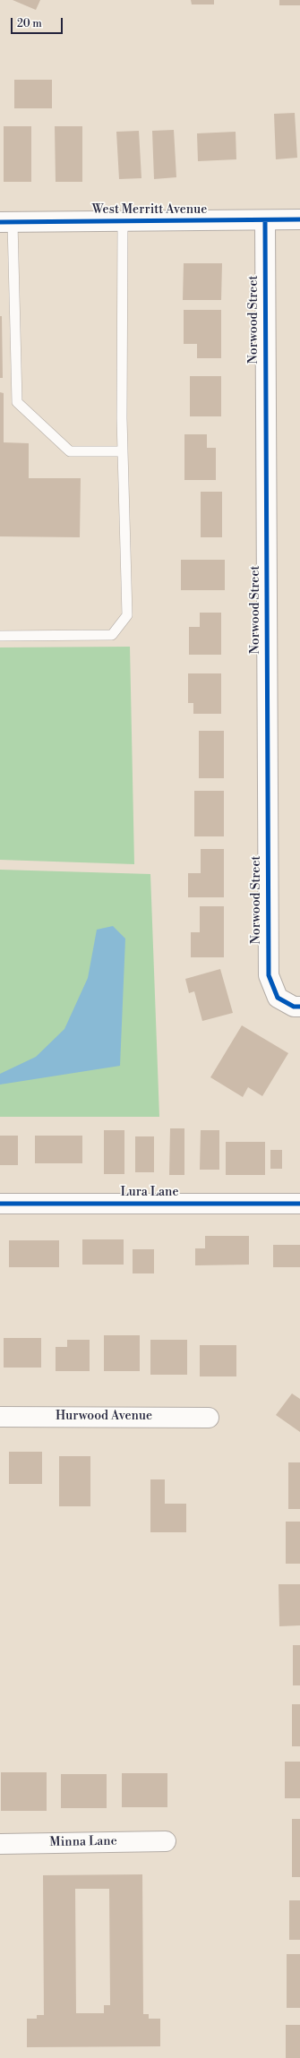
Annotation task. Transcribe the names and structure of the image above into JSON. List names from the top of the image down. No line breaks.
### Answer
{"streets":{"street":["West Merritt Avenue","Norwood Street","Lura Lane","Hurwood Avenue","Minna Lane"]},"crossings":[["West Merritt Avenue","Norwood Street"]],"scale_bar":"20 m"}
